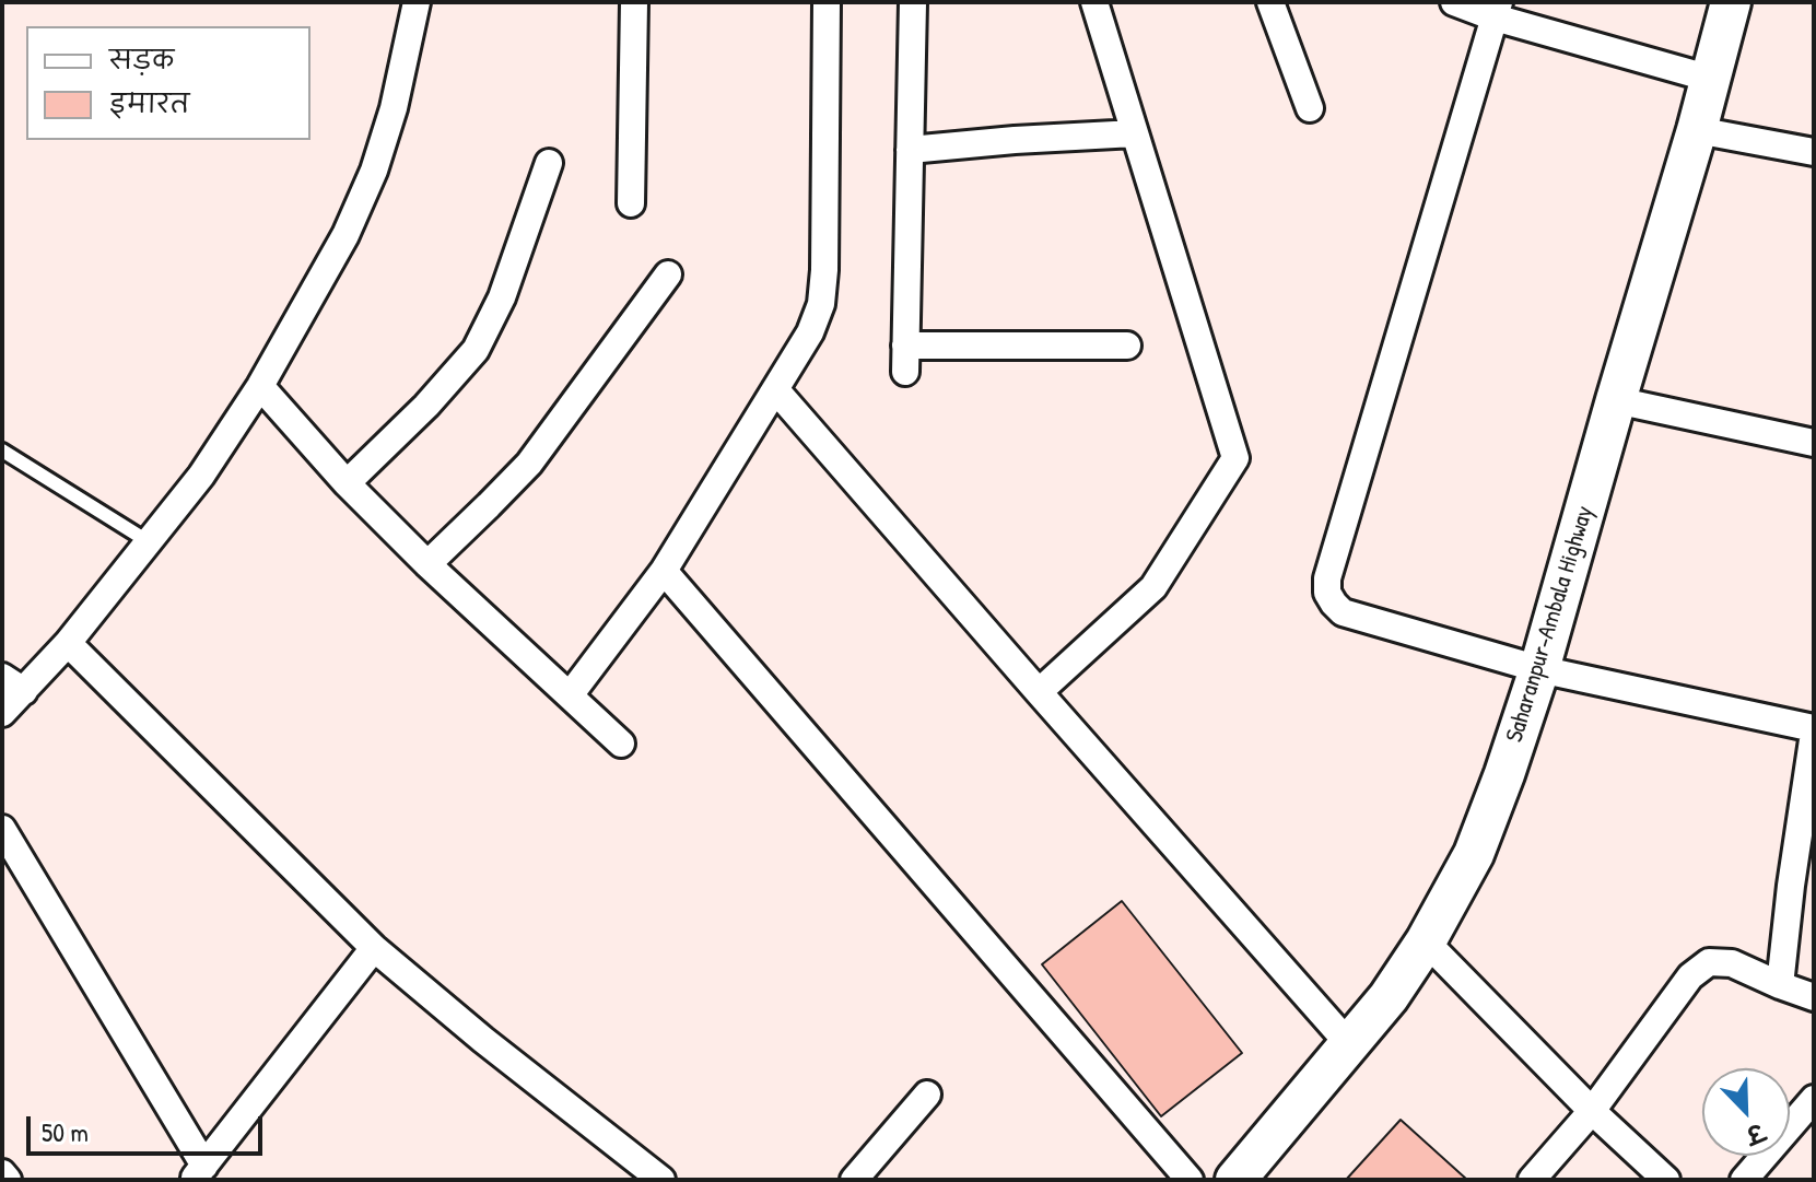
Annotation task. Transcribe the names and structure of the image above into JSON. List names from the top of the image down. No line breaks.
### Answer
{"streets":{"main road":["Saharanpur-Ambala Highway"]},"legend":["सड़क","इमारत"],"scale_bar":"50 m","north":"bottom right"}
